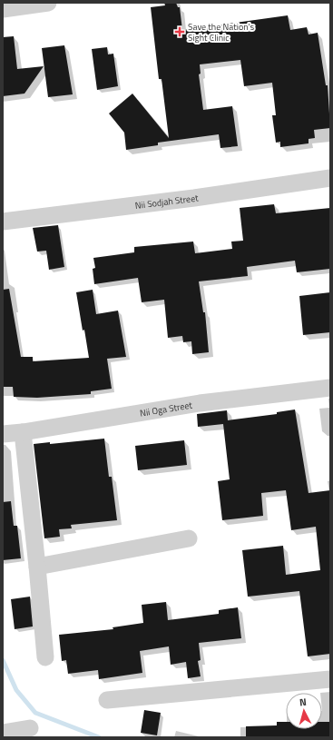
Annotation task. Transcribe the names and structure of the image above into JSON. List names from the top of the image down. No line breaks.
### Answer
{"streets":{"street":["Nii Sodjah Street","Nii Oga Street"]},"places":{"health":["Save the Nation's Sight Clinic"]},"north":"top"}
